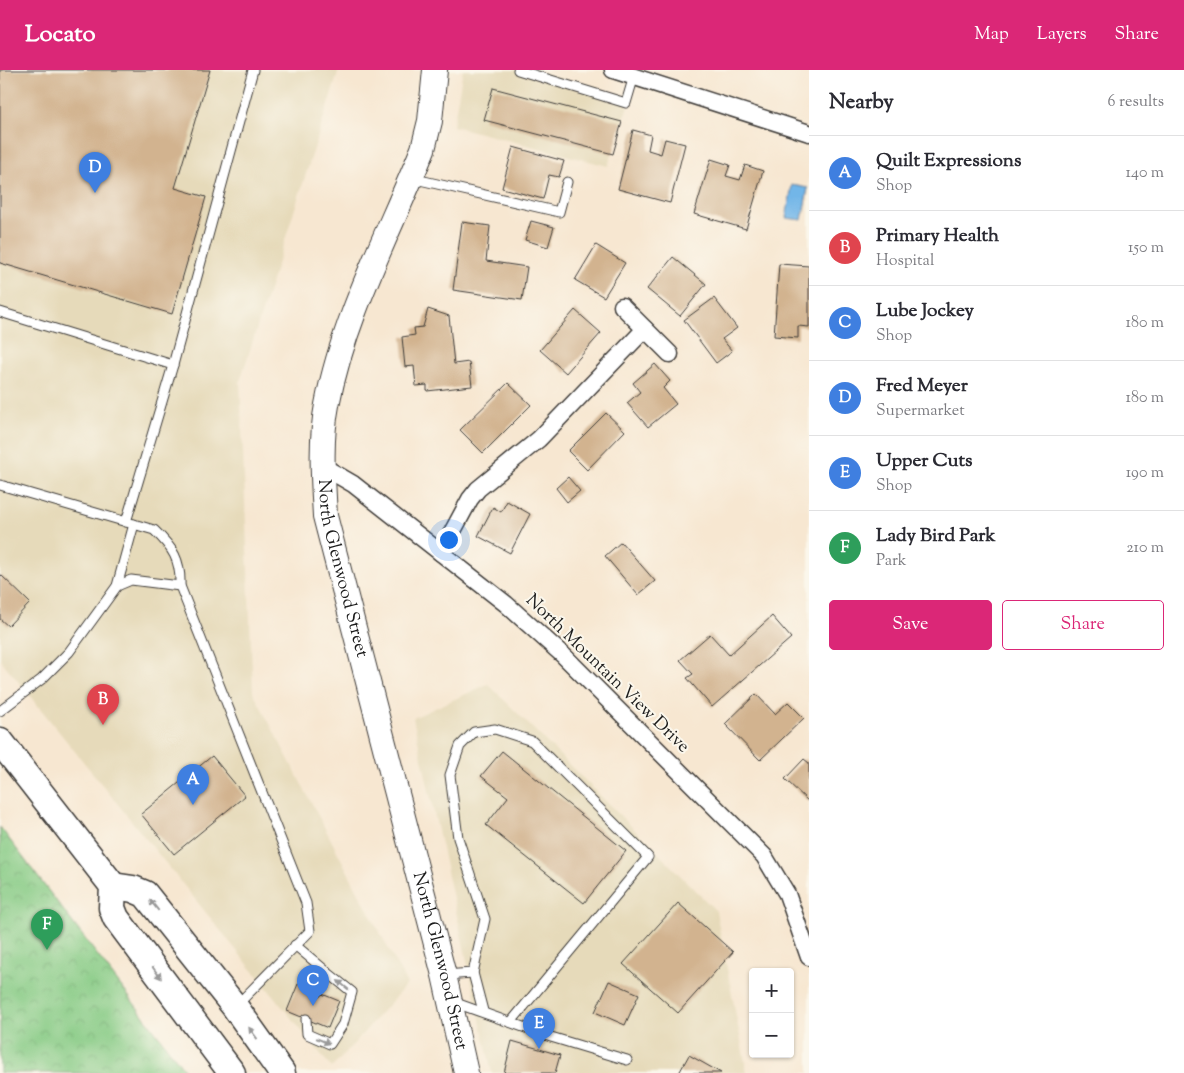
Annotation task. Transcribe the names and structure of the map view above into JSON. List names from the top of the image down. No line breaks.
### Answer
{"streets":{"main road":["North Glenwood Street"],"street":["North Mountain View Drive"]},"crossings":[["North Glenwood Street","North Mountain View Drive"]],"page":{"header":"Locato","nav":["Map","Layers","Share"],"heading":["Nearby","6 results"],"list":[{"mark":"A","name":"Quilt Expressions","note":"Shop","value":"140 m"},{"mark":"B","name":"Primary Health","note":"Hospital","value":"150 m"},{"mark":"C","name":"Lube Jockey","note":"Shop","value":"180 m"},{"mark":"D","name":"Fred Meyer","note":"Supermarket","value":"180 m"},{"mark":"E","name":"Upper Cuts","note":"Shop","value":"190 m"},{"mark":"F","name":"Lady Bird Park","note":"Park","value":"210 m"}],"pins":["D","B","A","F","C","E"],"buttons":["Save","Share"],"map_buttons":["+","−"]}}
